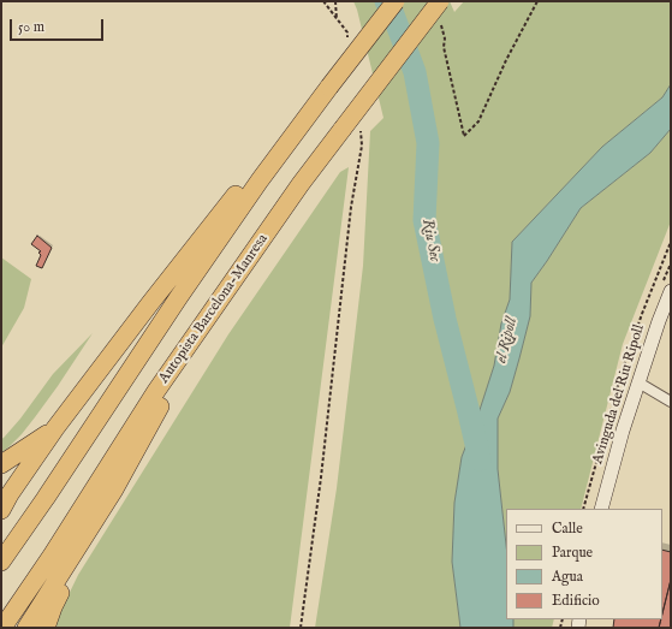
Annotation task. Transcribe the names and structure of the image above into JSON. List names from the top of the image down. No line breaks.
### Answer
{"streets":{"highway":["Autopista Barcelona-Manresa"],"street":["Avinguda del Riu Ripoll"]},"water":["Riu Sec","el Ripoll"],"legend":["Calle","Parque","Agua","Edificio"],"scale_bar":"50 m"}
